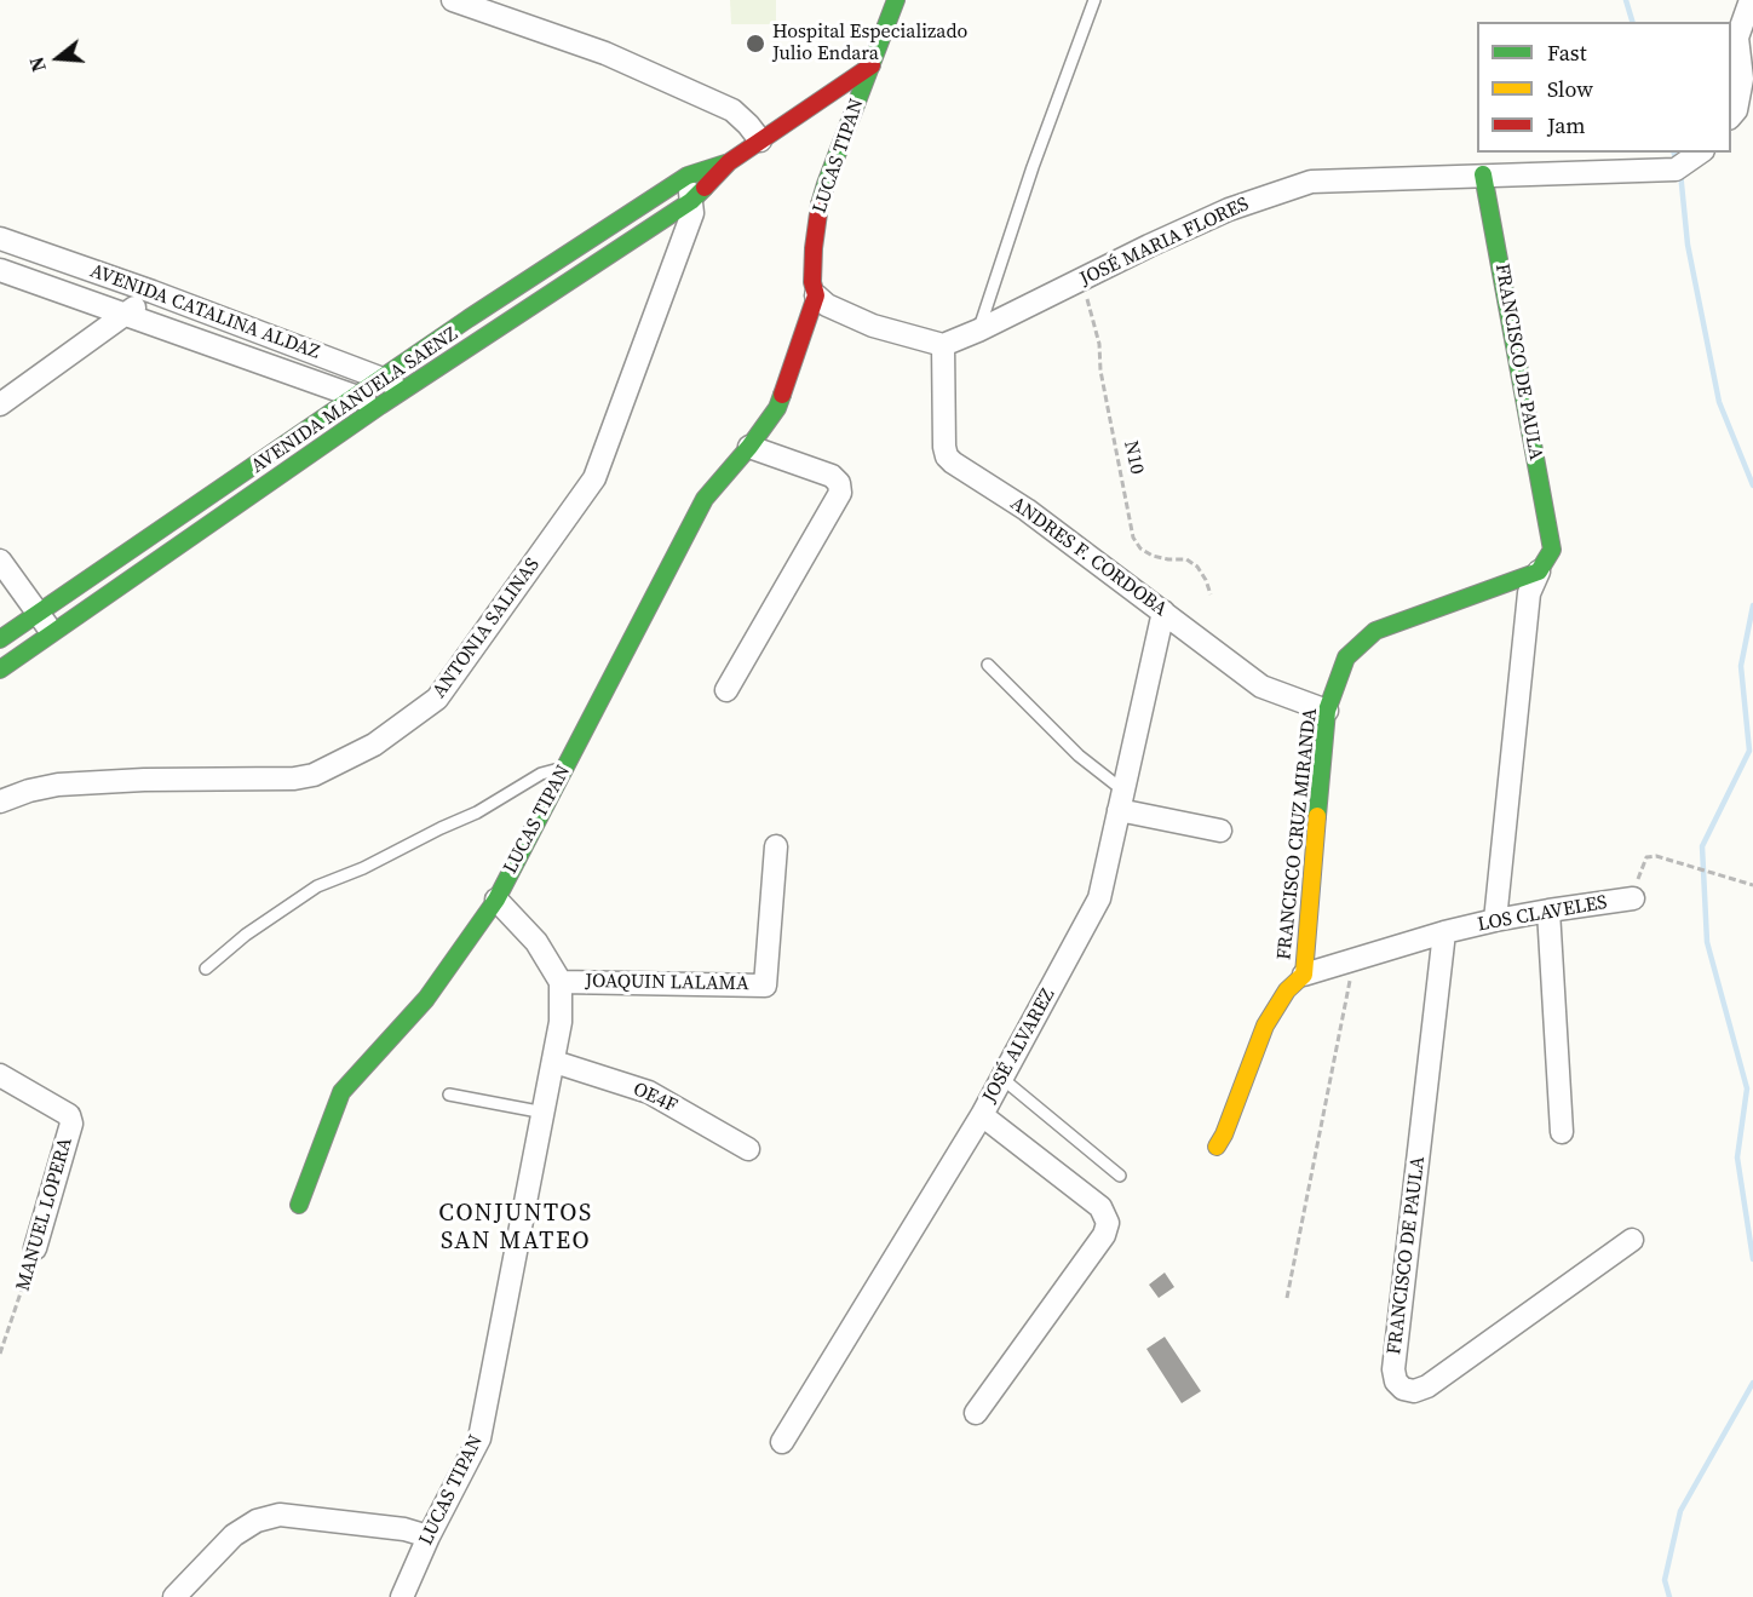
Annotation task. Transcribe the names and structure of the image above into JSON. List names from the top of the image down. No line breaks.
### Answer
{"streets":{"street":["LUCAS TIPAN","JOSÉ MARIA FLORES","AVENIDA CATALINA ALDAZ","FRANCISCO DE PAULA","AVENIDA MANUELA SAENZ","ANDRES F. CORDOBA","ANTONIA SALINAS","FRANCISCO CRUZ MIRANDA","LOS CLAVELES","JOAQUIN LALAMA","JOSÉ ALVAREZ","OE4F","MANUEL LOPERA"],"path":["N10"]},"crossings":[["LUCAS TIPAN","AVENIDA MANUELA SAENZ"],["LUCAS TIPAN","JOAQUIN LALAMA"],["LUCAS TIPAN","OE4F"],["JOSÉ MARIA FLORES","FRANCISCO DE PAULA"],["JOSÉ MARIA FLORES","N10"],["JOSÉ MARIA FLORES","ANDRES F. CORDOBA"],["AVENIDA CATALINA ALDAZ","AVENIDA MANUELA SAENZ"],["FRANCISCO DE PAULA","FRANCISCO CRUZ MIRANDA"],["FRANCISCO DE PAULA","LOS CLAVELES"],["AVENIDA MANUELA SAENZ","ANTONIA SALINAS"],["ANDRES F. CORDOBA","FRANCISCO CRUZ MIRANDA"],["ANDRES F. CORDOBA","JOSÉ ALVAREZ"],["FRANCISCO CRUZ MIRANDA","LOS CLAVELES"]],"districts":["CONJUNTOS SAN MATEO"],"places":["Hospital Especializado Julio Endara"],"legend":["Fast","Slow","Jam"],"north":"left"}
